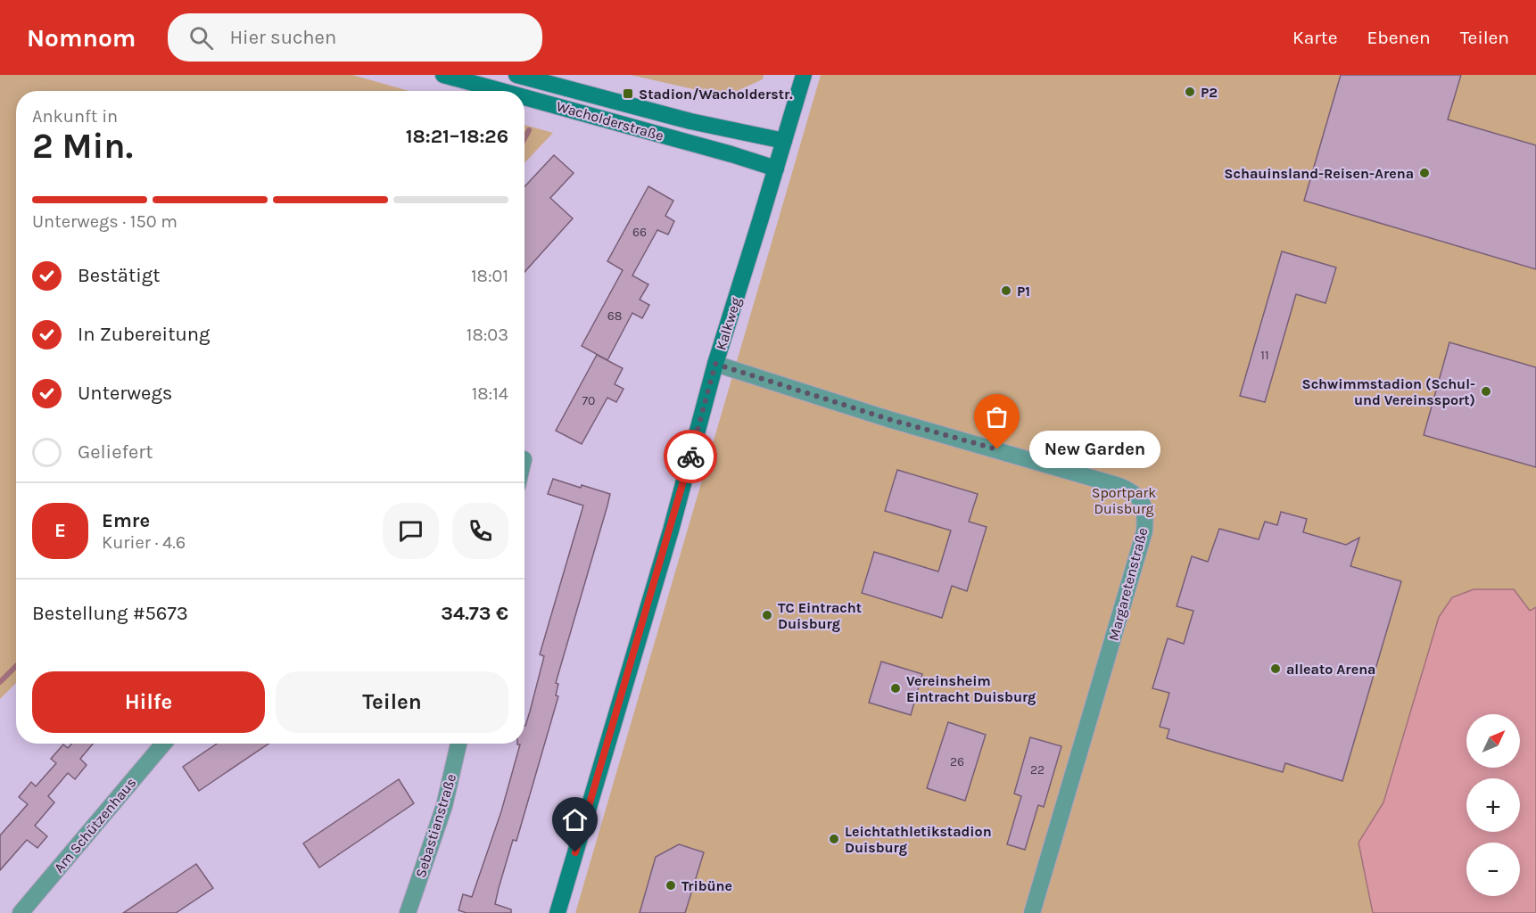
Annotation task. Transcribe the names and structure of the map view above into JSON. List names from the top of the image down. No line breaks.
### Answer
{"streets":{"street":["Wacholderstraße","Kalkweg","Margaretenstraße","Am Schützenhaus","Sebastianstraße"]},"crossings":[["Wacholderstraße","Kalkweg"],["Kalkweg","Margaretenstraße"]],"parks":["Sportpark Duisburg"],"places":{"other":["P2","Schauinsland-Reisen-Arena","P1","Schwimmstadion (Schul- und Vereinssport)","New Garden","TC Eintracht Duisburg","alleato Arena","Vereinsheim Eintracht Duisburg","Leichtathletikstadion Duisburg","Tribüne"],"transit":["Stadion/Wacholderstr."]},"house_numbers":["66","68","11","70","26","22"],"north":"top right","page":{"header":"Nomnom","search":"Hier suchen","nav":["Karte","Ebenen","Teilen"],"heading":["2 Min.","Ankunft in","18:21–18:26"],"panel":["Emre","Kurier · 4.6","Bestellung #5673","34.73 €"],"bar":"Unterwegs · 150 m","list":[["Bestätigt","18:01"],["In Zubereitung","18:03"],["Unterwegs","18:14"],"Geliefert"],"bubble":"New Garden","round":"E","buttons":["Hilfe","Teilen"],"map_buttons":["+","−"]}}
